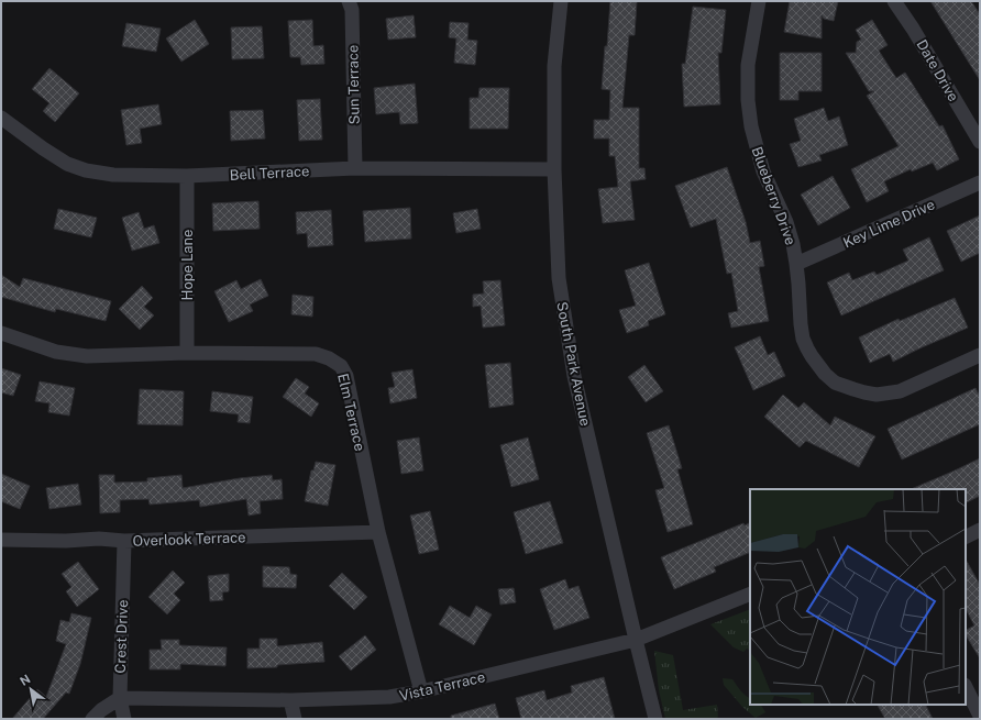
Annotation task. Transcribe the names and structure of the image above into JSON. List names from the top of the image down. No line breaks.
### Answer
{"streets":{"street":["Date Drive","Sun Terrace","Bell Terrace","Blueberry Drive","Key Lime Drive","Hope Lane","South Park Avenue","Elm Terrace","Overlook Terrace","Crest Drive","Vista Terrace"]},"crossings":[["Sun Terrace","Bell Terrace"],["Bell Terrace","Hope Lane"],["Bell Terrace","South Park Avenue"],["Blueberry Drive","Key Lime Drive"],["Hope Lane","Elm Terrace"],["South Park Avenue","Vista Terrace"],["Elm Terrace","Overlook Terrace"],["Elm Terrace","Vista Terrace"],["Overlook Terrace","Crest Drive"],["Crest Drive","Vista Terrace"]],"north":"top left"}
